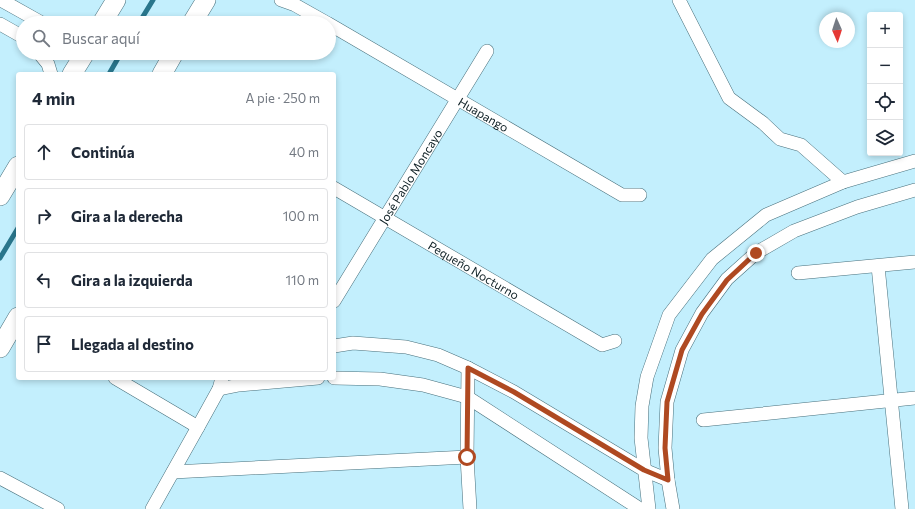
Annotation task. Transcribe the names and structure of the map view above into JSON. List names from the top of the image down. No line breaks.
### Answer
{"streets":{"street":["Huapango","José Pablo Moncayo","Pequeño Nocturno"]},"crossings":[["Huapango","José Pablo Moncayo"],["José Pablo Moncayo","Pequeño Nocturno"]],"north":"bottom","page":{"map_buttons":["+","−"],"search":"Buscar aquí","heading":["4 min","A pie · 250 m"],"list":[["Continúa","40 m"],["Gira a la derecha","100 m"],["Gira a la izquierda","110 m"],"Llegada al destino"]}}
